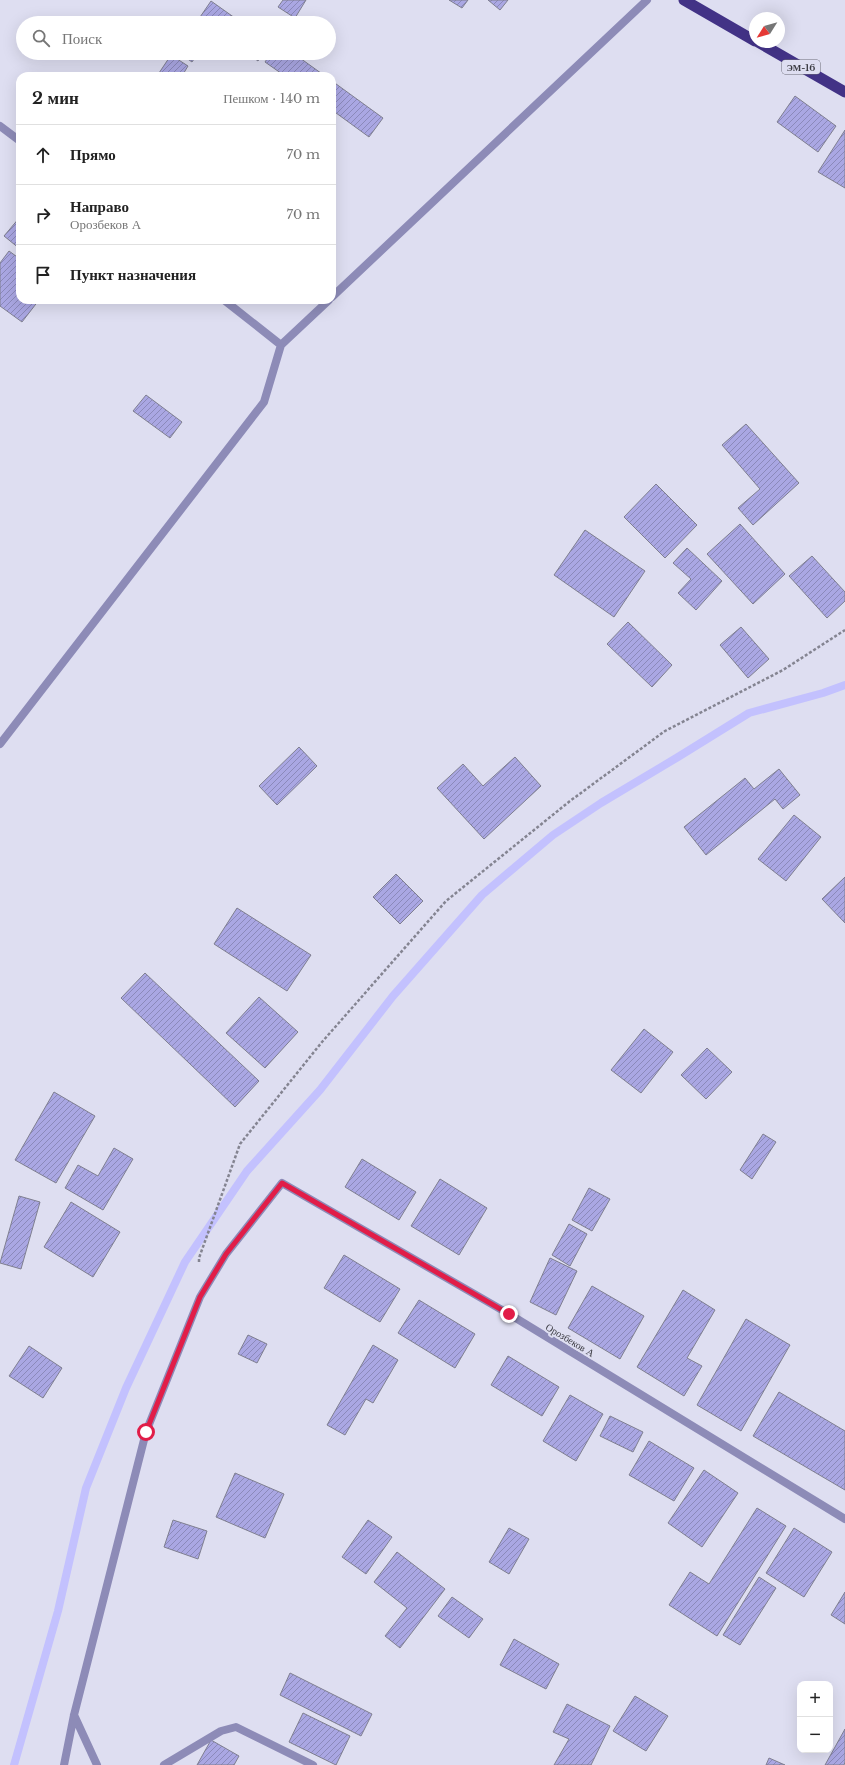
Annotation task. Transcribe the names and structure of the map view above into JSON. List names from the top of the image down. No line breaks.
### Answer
{"streets":{"highway":["ЭМ-16"],"street":["Орозбеков А"]},"north":"bottom left","page":{"search":"Поиск","heading":["2 мин","Пешком · 140 m"],"list":[["Прямо","70 m"],["Направо","Орозбеков А","70 m"],"Пункт назначения"],"map_buttons":["+","−"]}}
